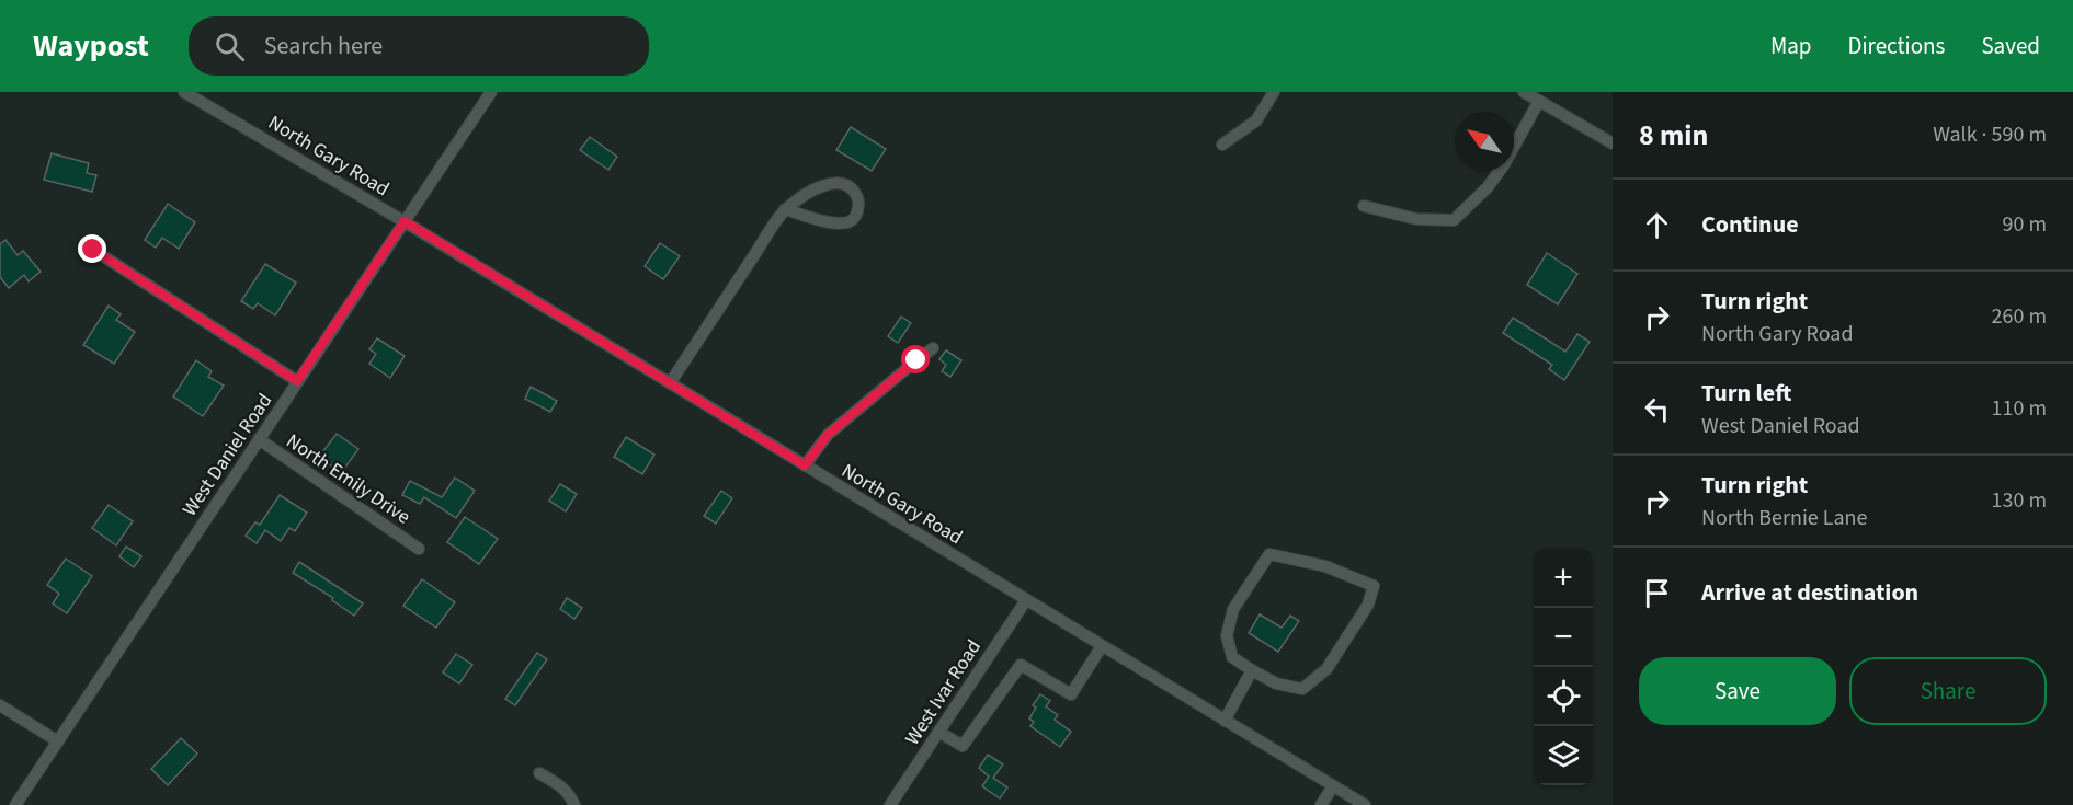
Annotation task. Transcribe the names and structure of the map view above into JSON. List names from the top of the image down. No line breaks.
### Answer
{"streets":{"street":["North Gary Road","West Daniel Road","North Emily Drive","West Ivar Road"]},"crossings":[["North Gary Road","West Daniel Road"],["North Gary Road","West Ivar Road"],["West Daniel Road","North Emily Drive"]],"north":"top left","page":{"header":"Waypost","search":"Search here","nav":["Map","Directions","Saved"],"heading":["8 min","Walk · 590 m"],"list":[["Continue","90 m"],["Turn right","North Gary Road","260 m"],["Turn left","West Daniel Road","110 m"],["Turn right","North Bernie Lane","130 m"],"Arrive at destination"],"map_buttons":["+","−"],"buttons":["Save","Share"]}}
